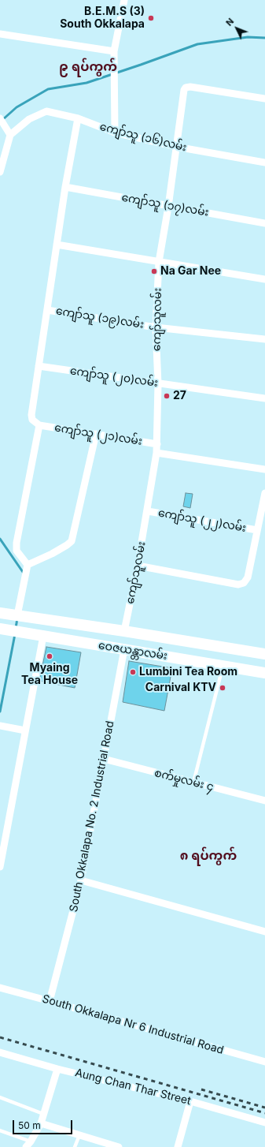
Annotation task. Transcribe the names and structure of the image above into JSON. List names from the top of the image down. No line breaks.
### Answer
{"streets":{"main road":["ဝေဇယန္တာလမ်း"],"street":["ကျော်သူ (၁၆)လမ်း","ကျော်သူ (၁၇)လမ်း","ကျော်သူ (၁၉)လမ်း","ကျော်သူလမ်း","ကျော်သူ (၂၀)လမ်း","ကျော်သူ (၂၁)လမ်း","ကျော်သူ (၂၂)လမ်း","စက်မှုလမ်း ၄","South Okkalapa No. 2 Industrial Road","South Okkalapa Nr 6 Industrial Road","Aung Chan Thar Street"]},"crossings":[["ကျော်သူ (၁၆)လမ်း","ကျော်သူလမ်း"],["ကျော်သူ (၁၇)လမ်း","ကျော်သူလမ်း"],["ကျော်သူ (၁၉)လမ်း","ကျော်သူလမ်း"],["ကျော်သူလမ်း","ကျော်သူ (၂၀)လမ်း"],["ကျော်သူလမ်း","ကျော်သူ (၂၁)လမ်း"],["ကျော်သူလမ်း","ကျော်သူ (၂၂)လမ်း"],["ကျော်သူလမ်း","ဝေဇယန္တာလမ်း"],["ဝေဇယန္တာလမ်း","South Okkalapa No. 2 Industrial Road"],["စက်မှုလမ်း ၄","South Okkalapa No. 2 Industrial Road"],["South Okkalapa No. 2 Industrial Road","South Okkalapa Nr 6 Industrial Road"]],"districts":["၉ ရပ်ကွက်","၈ ရပ်ကွက်"],"places":["B.E.M.S (3) South Okkalapa","Na Gar Nee","27","Myaing Tea House","Lumbini Tea Room","Carnival KTV"],"scale_bar":"50 m","north":"top left"}
